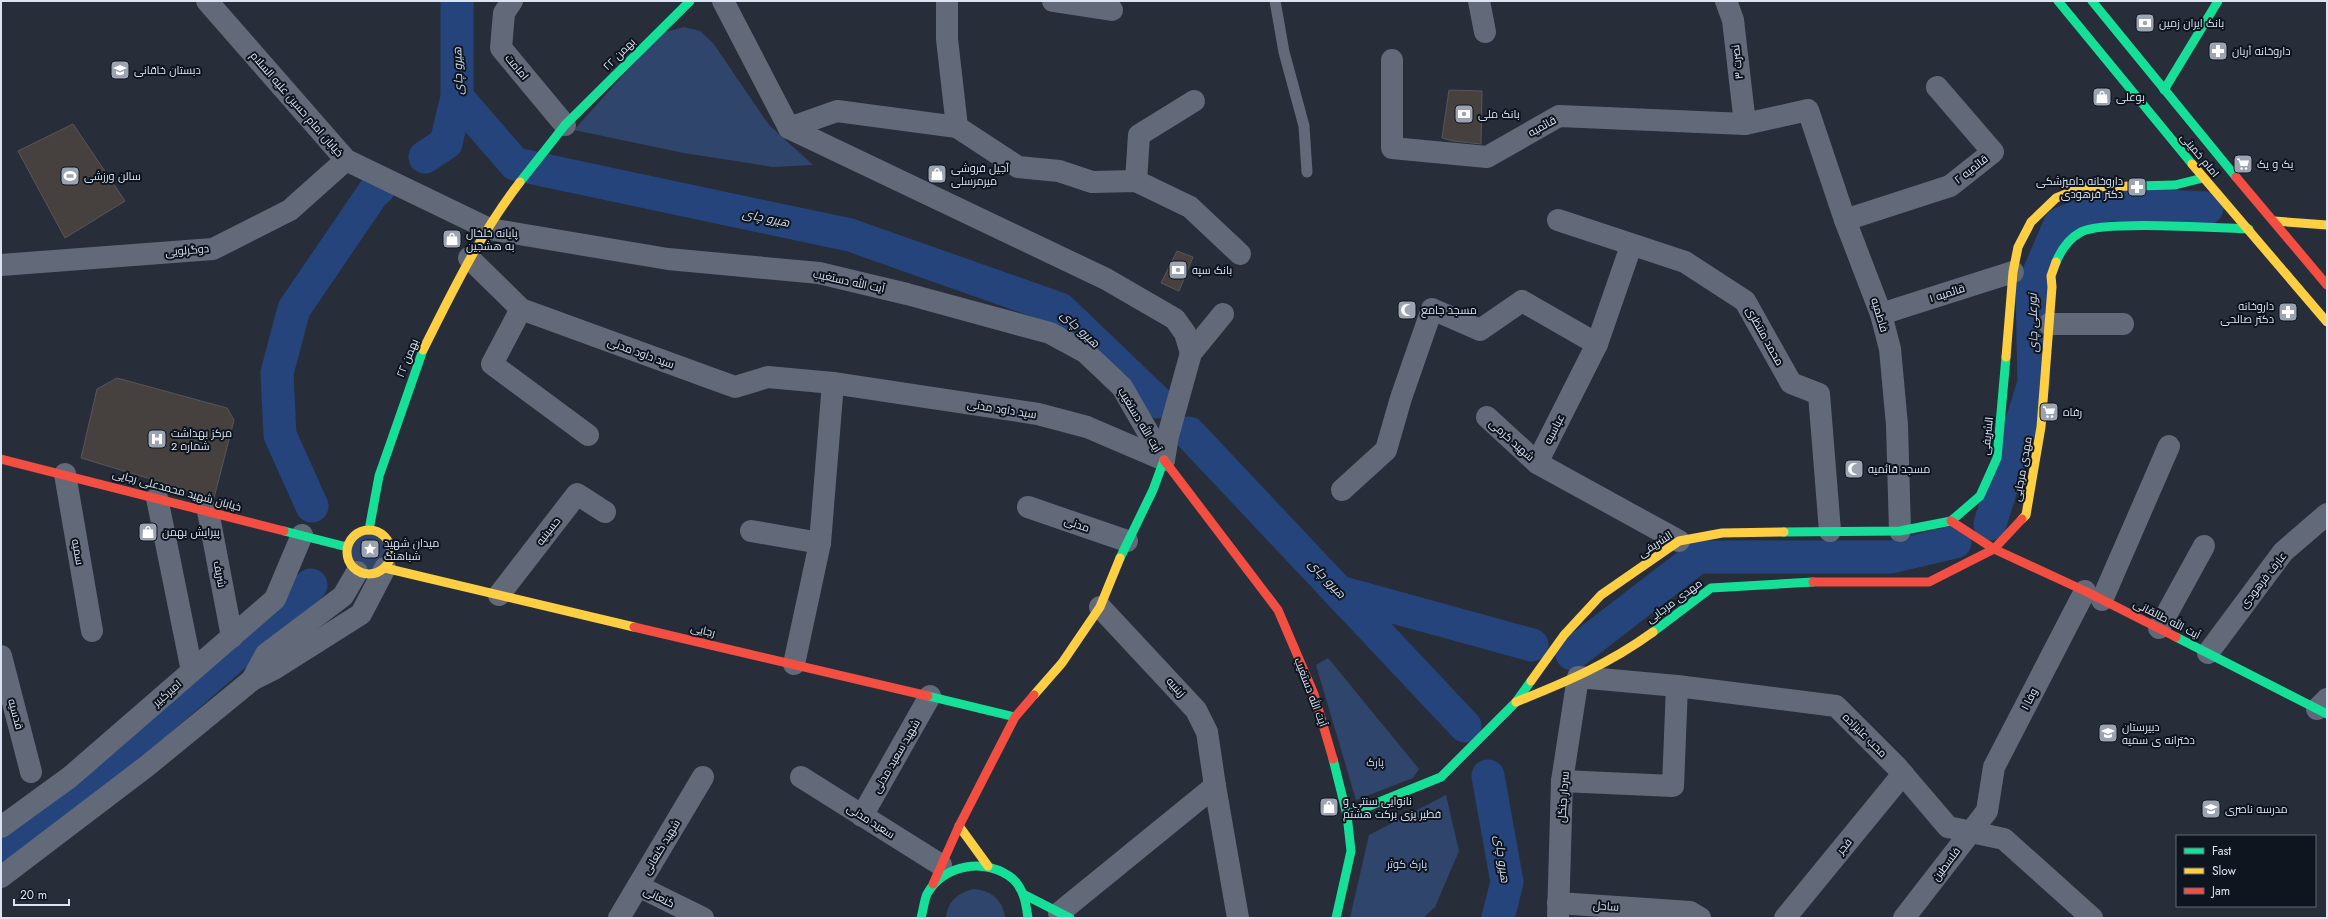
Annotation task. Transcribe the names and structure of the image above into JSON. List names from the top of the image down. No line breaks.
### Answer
{"streets":{"main road":["۲۲ بهمن","امام خمینی","آیت الله دستغیب","الشریفی","مهدی مرجایی","خیابان شهید محمدعلی رجایی","آیت الله طالقانی","رجایی"],"street":["نصرت ۳","امامت","خیابان امام حسین علیه السلام","قائمیه","قائمیه ۲","دوگرلویی","قائمیه ۱","فاطمیه","محمد منتظری","سید داود مدنی","عباسیه","شهید کرمی","مدنی","حسینیه","سمیه","شریف","عارف فرهودی","زینبیه","امیرکبیر","وفا ۱","قدسیه","محب علیزاده","شهید سعید مدنی","سردار جنگل","سعید مدنی","فجر","شهید کنعانی","فلسطین","کنعانی","ساحل"]},"crossings":[["۲۲ بهمن","امامت"],["۲۲ بهمن","خیابان امام حسین علیه السلام"],["۲۲ بهمن","آیت الله دستغیب"],["۲۲ بهمن","سید داود مدنی"],["۲۲ بهمن","خیابان شهید محمدعلی رجایی"],["۲۲ بهمن","رجایی"],["نصرت ۳","قائمیه"],["خیابان امام حسین علیه السلام","دوگرلویی"],["خیابان امام حسین علیه السلام","آیت الله دستغیب"],["قائمیه","فاطمیه"],["امام خمینی","الشریفی"],["امام خمینی","مهدی مرجایی"],["قائمیه ۲","فاطمیه"],["آیت الله دستغیب","سید داود مدنی"],["قائمیه ۱","فاطمیه"],["قائمیه ۱","الشریفی"],["فاطمیه","الشریفی"],["محمد منتظری","عباسیه"],["محمد منتظری","الشریفی"],["عباسیه","شهید کرمی"],["الشریفی","مهدی مرجایی"],["الشریفی","آیت الله طالقانی"],["مهدی مرجایی","آیت الله طالقانی"],["مهدی مرجایی","محب علیزاده"],["مهدی مرجایی","سردار جنگل"],["خیابان شهید محمدعلی رجایی","سمیه"],["خیابان شهید محمدعلی رجایی","شریف"],["خیابان شهید محمدعلی رجایی","رجایی"],["خیابان شهید محمدعلی رجایی","امیرکبیر"],["حسینیه","رجایی"],["شریف","امیرکبیر"],["عارف فرهودی","آیت الله طالقانی"],["آیت الله طالقانی","وفا ۱"],["رجایی","شهید سعید مدنی"],["وفا ۱","فلسطین"],["محب علیزاده","سردار جنگل"],["محب علیزاده","فجر"],["محب علیزاده","فلسطین"],["شهید سعید مدنی","سعید مدنی"],["سردار جنگل","ساحل"],["شهید کنعانی","کنعانی"]],"water":["هیرو چای","نورعلی چای"],"parks":["پارک","پارک کوثر"],"places":{"bank":["بانک ایران زمین","بانک ملی","بانک سپه"],"pharmacy":["داروخانه آریان","داروخانه دامپزشکی دکتر فرهودی","داروخانه دکتر صالحی"],"school or university":["دبستان خاقانی","دبیرستان دخترانه ی سمیه","مدرسه ناصری"],"shop":["بوعلی","آجیل فروشی میرمرسلی","پایانه خلخال به هشجین","پیرایش بهمن","نانوایی سنتی و فطیر پزی برکت هشتم"],"supermarket":["یک و یک","رفاه"],"sports":["سالن ورزشی"],"mosque":["مسجد جامع","مسجد قائمیه"],"hospital":["مرکز بهداشت شماره 2"],"place":["میدان شهید شباهنگ"]},"legend":["Fast","Slow","Jam"],"scale_bar":"20 m"}
